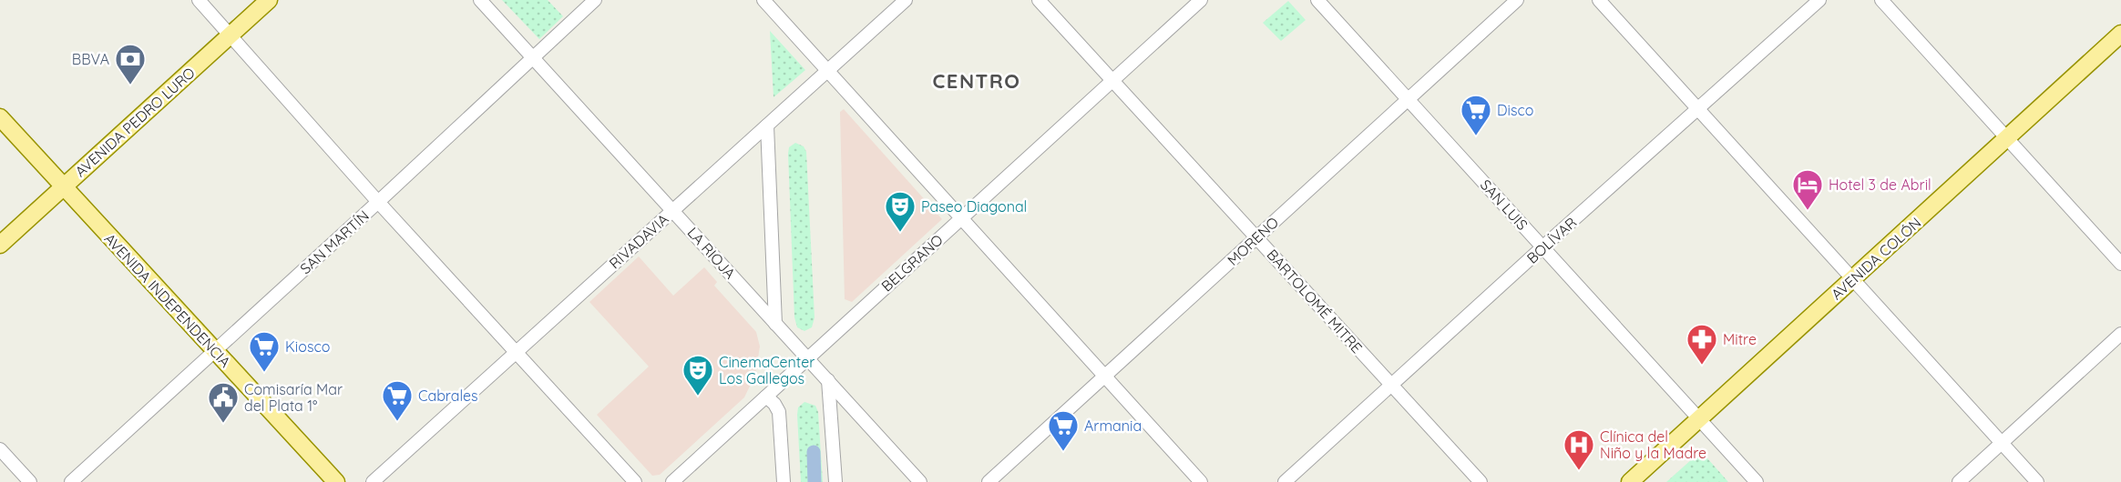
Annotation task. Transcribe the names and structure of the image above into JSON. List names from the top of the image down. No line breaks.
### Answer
{"streets":{"main road":["AVENIDA PEDRO LURO","AVENIDA COLÓN","AVENIDA INDEPENDENCIA"],"street":["SAN LUIS","BOLÍVAR","RIVADAVIA","MORENO","SAN MARTÍN","LA RIOJA","BELGRANO","BARTOLOMÉ MITRE"]},"crossings":[["AVENIDA PEDRO LURO","AVENIDA INDEPENDENCIA"],["SAN LUIS","BOLÍVAR"],["SAN LUIS","MORENO"],["SAN LUIS","AVENIDA COLÓN"],["BOLÍVAR","BARTOLOMÉ MITRE"],["RIVADAVIA","LA RIOJA"],["MORENO","BARTOLOMÉ MITRE"],["SAN MARTÍN","LA RIOJA"],["SAN MARTÍN","AVENIDA INDEPENDENCIA"],["LA RIOJA","BELGRANO"],["BELGRANO","BARTOLOMÉ MITRE"]],"districts":["CENTRO"],"places":{"bank":["BBVA"],"supermarket":["Disco","Kiosco","Cabrales","Armania"],"hotel":["Hotel 3 de Abril"],"theatre":["Paseo Diagonal","CinemaCenter Los Gallegos"],"pharmacy":["Mitre"],"public building":["Comisaría Mar del Plata 1°"],"hospital":["Clínica del Niño y la Madre"]}}
